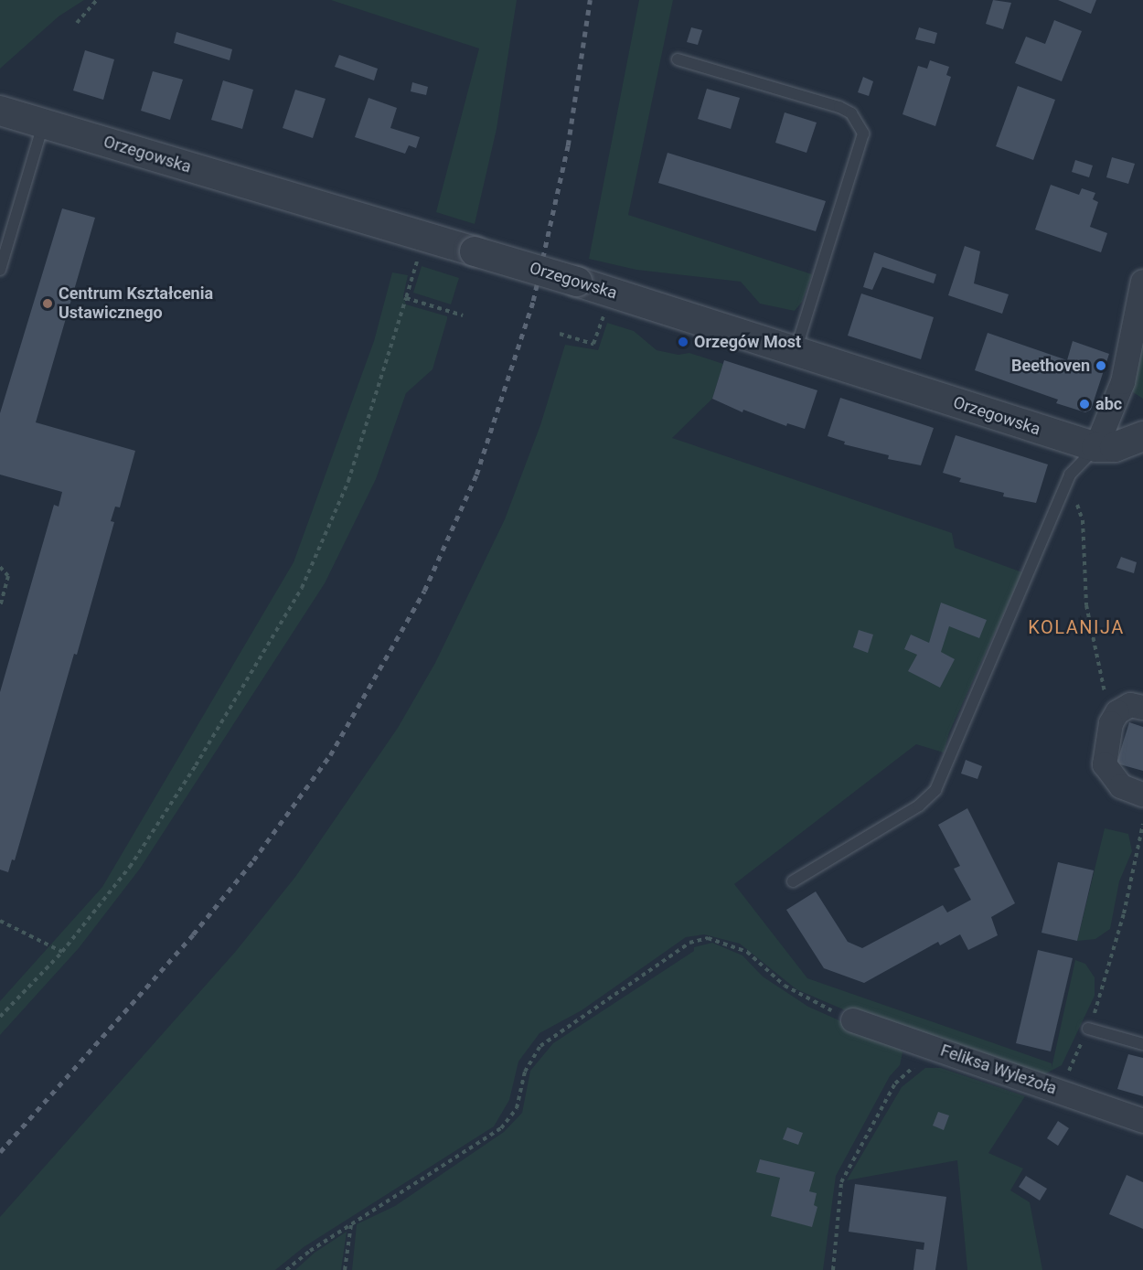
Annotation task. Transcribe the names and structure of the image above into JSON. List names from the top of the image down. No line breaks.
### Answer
{"streets":{"street":["Orzegowska","Feliksa Wyleżoła"]},"districts":["KOLANIJA"],"places":["Centrum Kształcenia Ustawicznego","Orzegów Most","Beethoven","abc"]}
